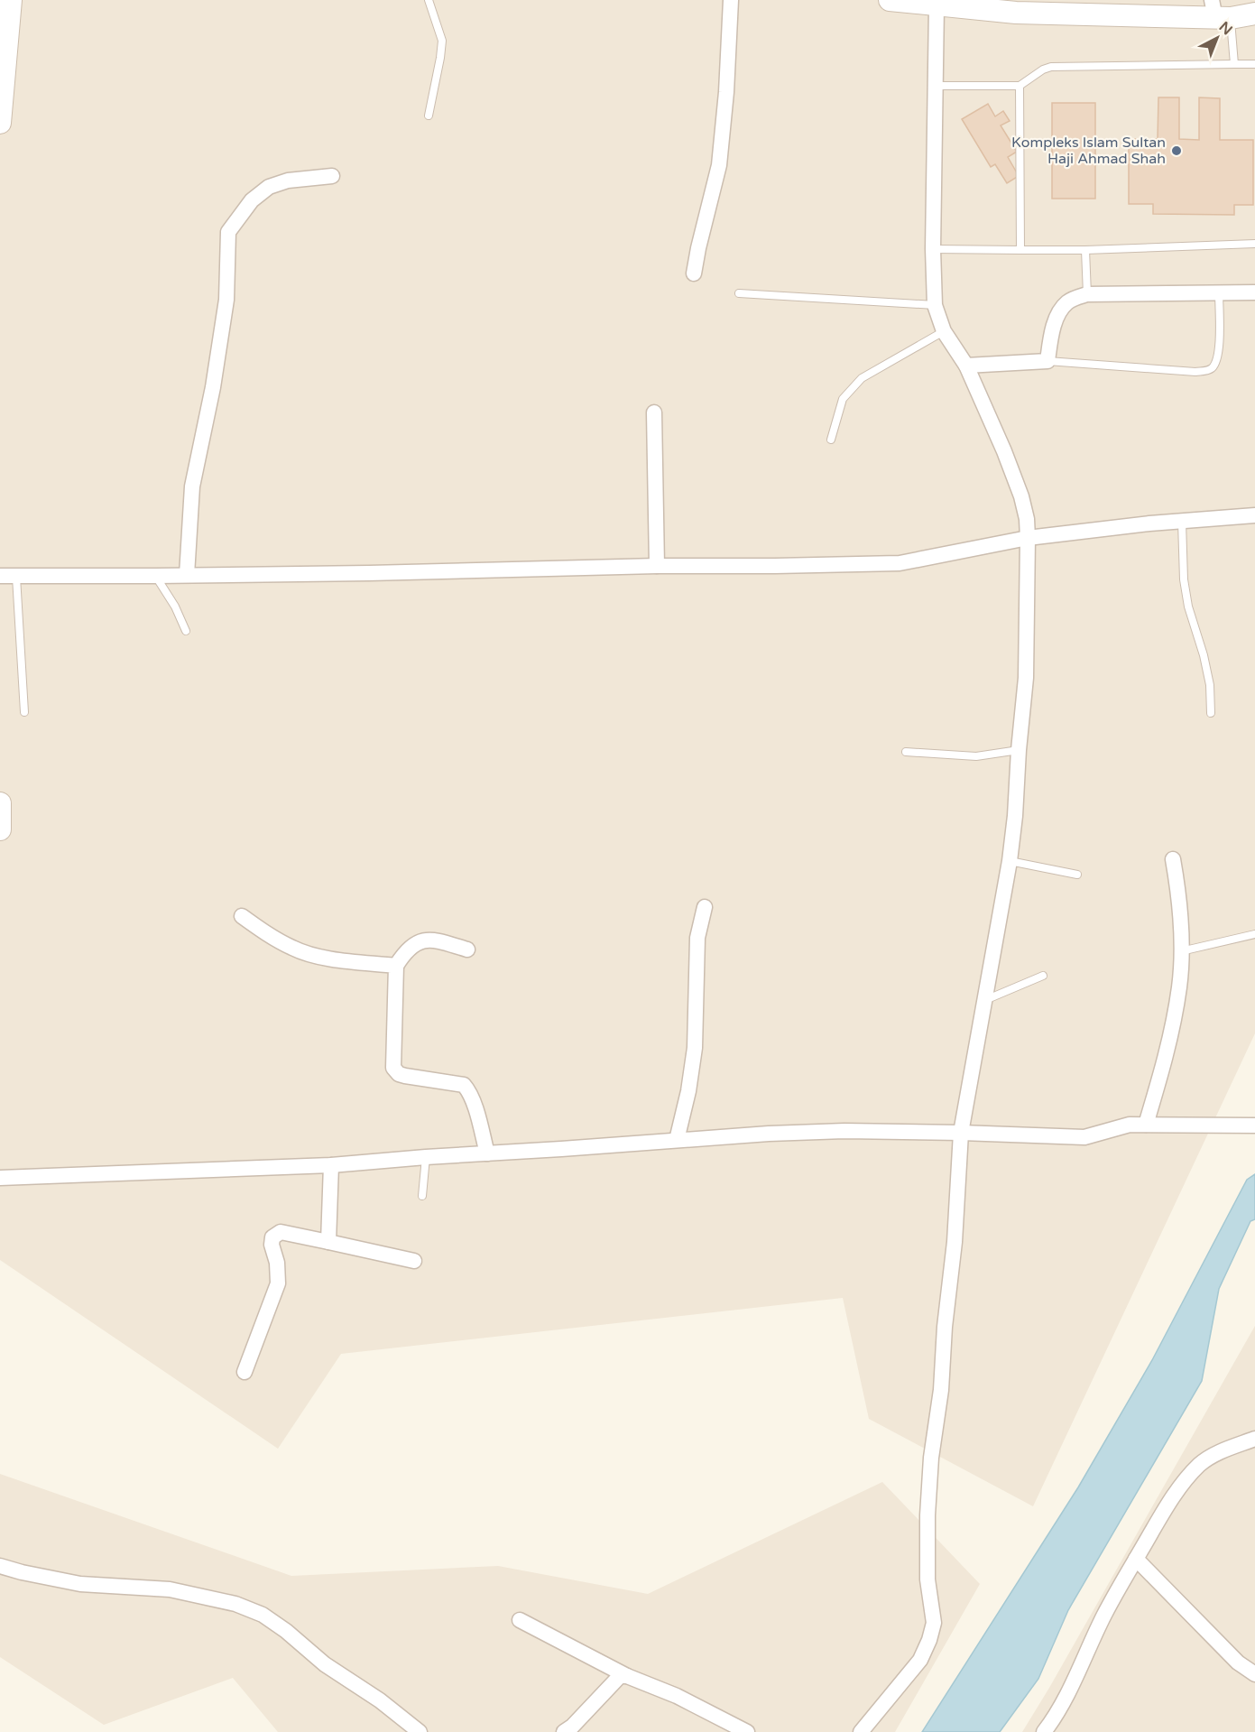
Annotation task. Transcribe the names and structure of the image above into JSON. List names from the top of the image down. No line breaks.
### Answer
{"places":["Kompleks Islam Sultan Haji Ahmad Shah"],"north":"top right"}
